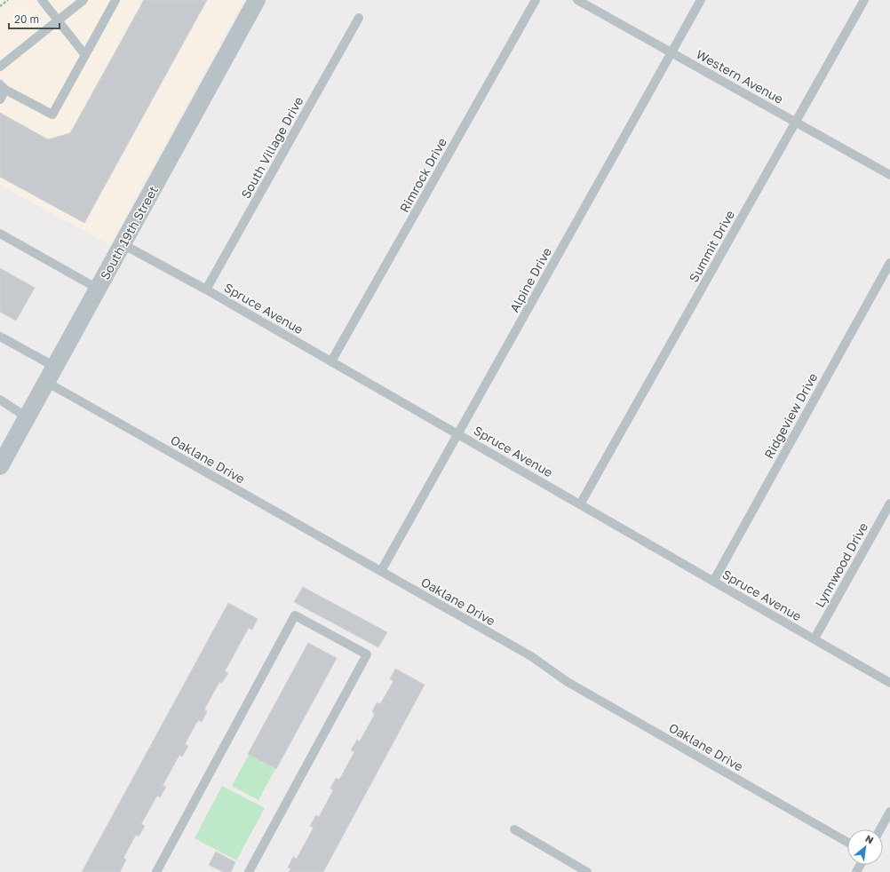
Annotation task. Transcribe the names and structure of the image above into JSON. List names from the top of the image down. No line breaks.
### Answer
{"streets":{"street":["South 19th Street"],"lane":["Western Avenue","South Village Drive","Rimrock Drive","Summit Drive","Alpine Drive","Spruce Avenue","Ridgeview Drive","Oaklane Drive","Lynnwood Drive"]},"crossings":[["Western Avenue","Summit Drive"],["Western Avenue","Alpine Drive"],["South Village Drive","Spruce Avenue"],["Rimrock Drive","Spruce Avenue"],["South 19th Street","Spruce Avenue"],["South 19th Street","Oaklane Drive"],["Summit Drive","Spruce Avenue"],["Alpine Drive","Spruce Avenue"],["Alpine Drive","Oaklane Drive"],["Spruce Avenue","Ridgeview Drive"],["Spruce Avenue","Lynnwood Drive"]],"scale_bar":"20 m","north":"top right"}
